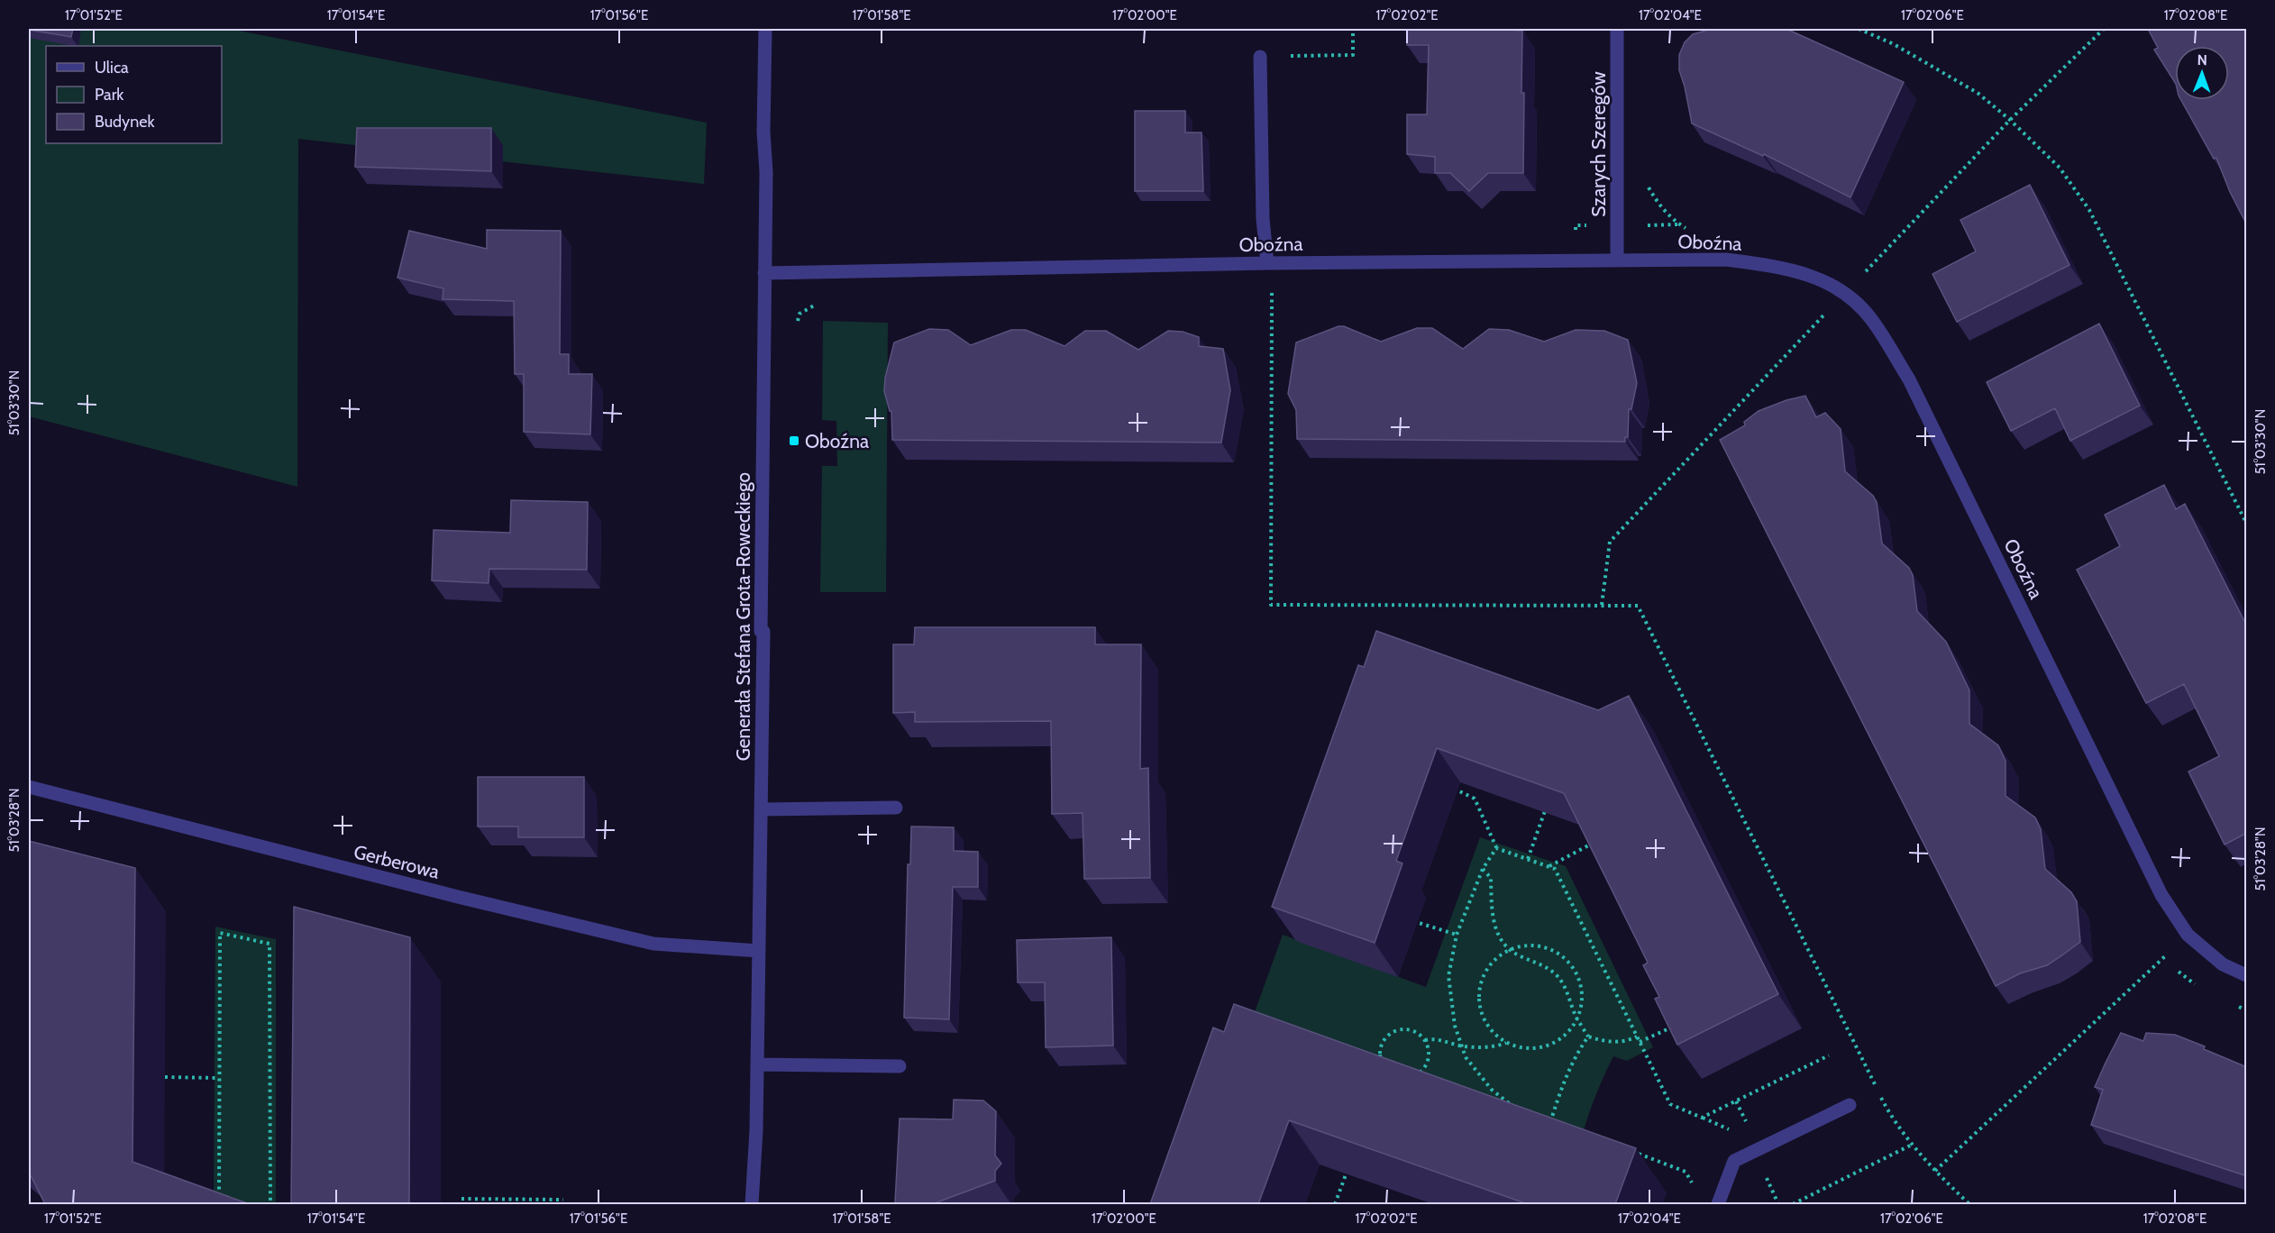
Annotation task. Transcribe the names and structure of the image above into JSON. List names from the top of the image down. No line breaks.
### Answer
{"streets":{"street":["Szarych Szeregów","Oboźna","Generała Stefana Grota-Roweckiego","Gerberowa"]},"crossings":[["Szarych Szeregów","Oboźna"],["Oboźna","Generała Stefana Grota-Roweckiego"],["Generała Stefana Grota-Roweckiego","Gerberowa"]],"places":{"transit":["Oboźna"]},"legend":["Ulica","Park","Budynek"],"north":"top","coordinates":["17°01'52\"E","17°01'54\"E","17°01'56\"E","17°01'58\"E","17°02'00\"E","17°02'02\"E","17°02'04\"E","17°02'06\"E","17°02'08\"E","51°03'30\"N","51°03'28\"N"]}
